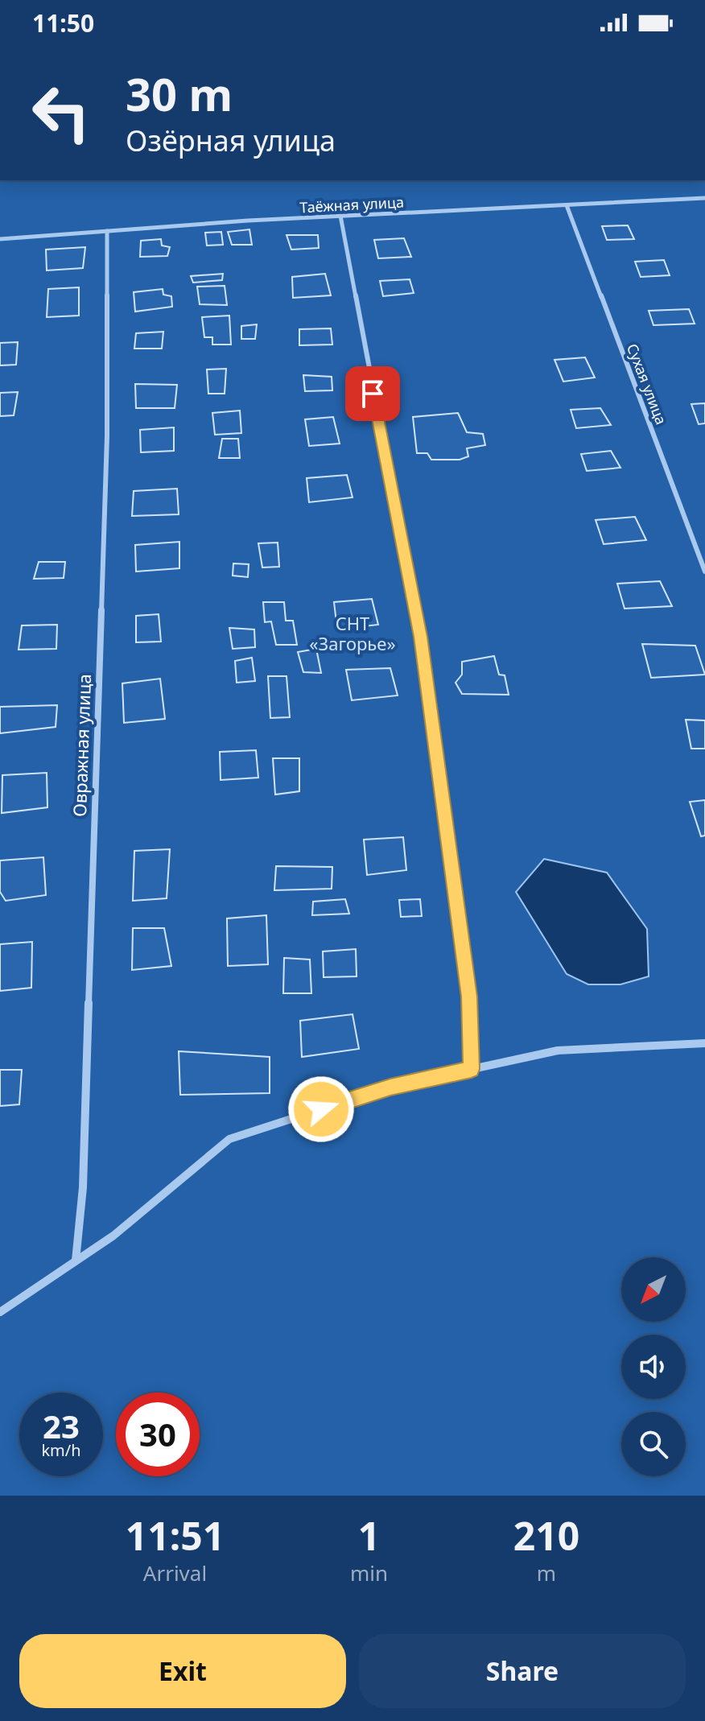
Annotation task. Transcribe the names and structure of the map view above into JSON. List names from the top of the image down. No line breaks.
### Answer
{"streets":{"street":["Таёжная улица","Сухая улица","Овражная улица"]},"crossings":[["Таёжная улица","Сухая улица"],["Таёжная улица","Овражная улица"]],"parks":["СНТ «Загорье»"],"north":"bottom left","page":{"status":"11:50","turn":["30 m","Озёрная улица"],"speed":"23 km/h","limit":"30","eta":["11:51","Arrival","1","min","210","m"],"buttons":["Exit","Share"]}}
